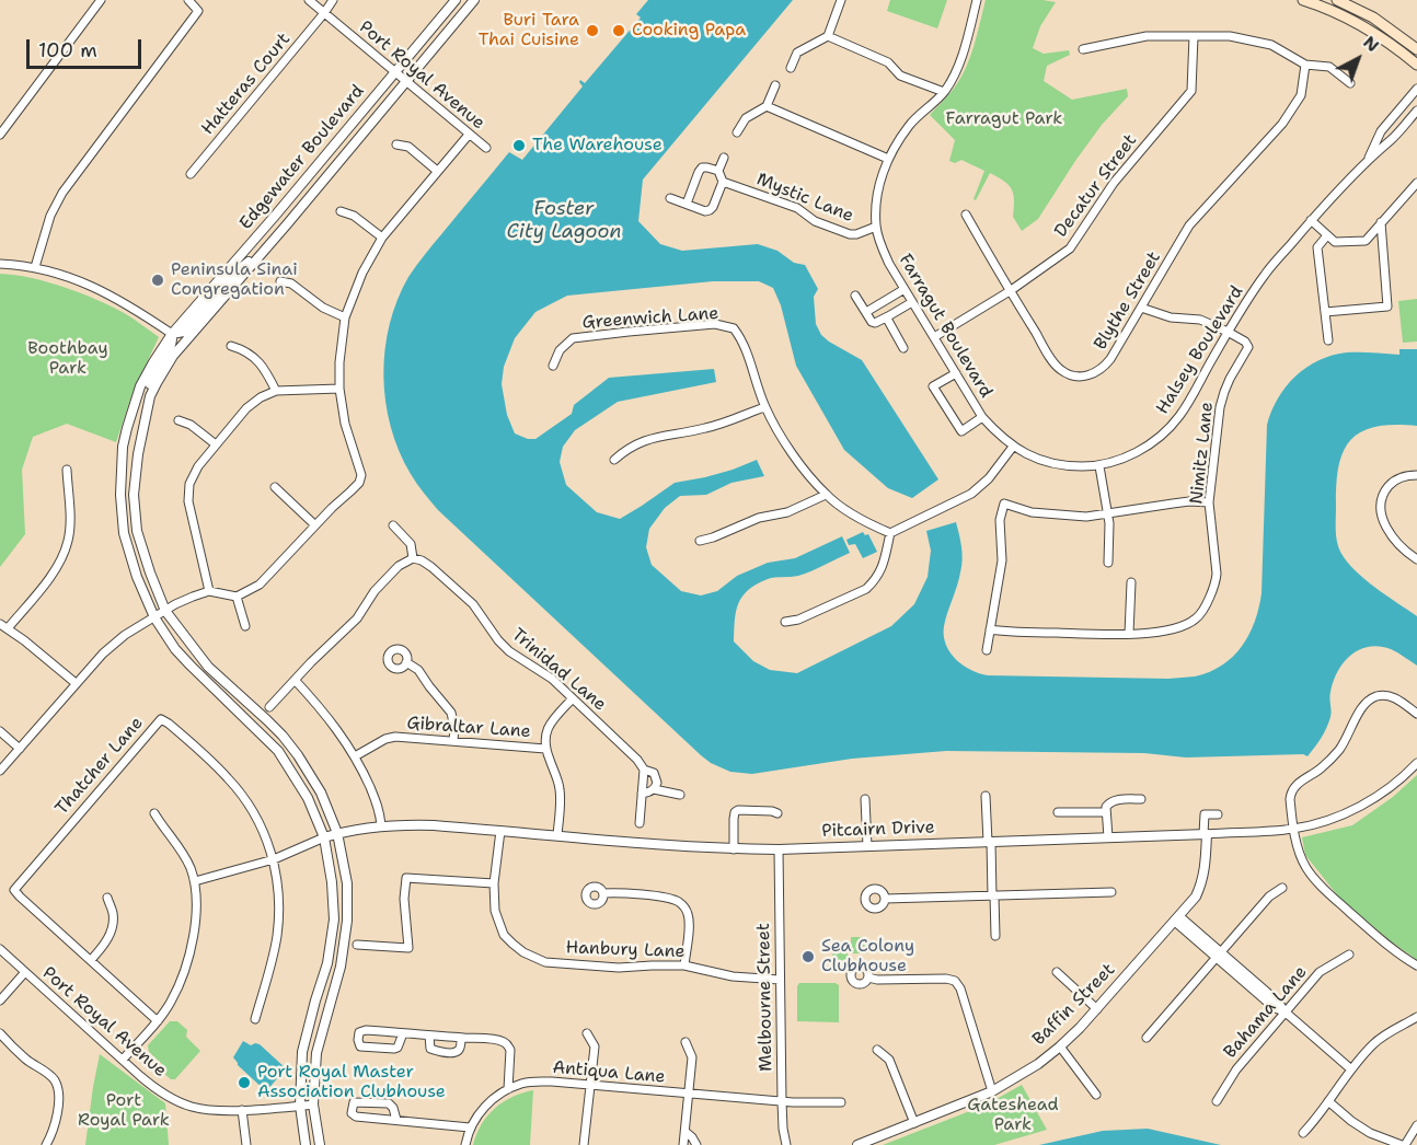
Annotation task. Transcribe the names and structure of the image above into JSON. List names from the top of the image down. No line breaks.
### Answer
{"streets":{"street":["Port Royal Avenue","Hatteras Court","Edgewater Boulevard","Decatur Street","Mystic Lane","Blythe Street","Greenwich Lane","Farragut Boulevard","Halsey Boulevard","Nimitz Lane","Trinidad Lane","Gibraltar Lane","Thatcher Lane","Pitcairn Drive","Hanbury Lane","Melbourne Street","Baffin Street","Bahama Lane","Antiqua Lane"]},"crossings":[["Port Royal Avenue","Hatteras Court"],["Port Royal Avenue","Edgewater Boulevard"],["Edgewater Boulevard","Pitcairn Drive"],["Decatur Street","Blythe Street"],["Decatur Street","Farragut Boulevard"],["Mystic Lane","Farragut Boulevard"],["Farragut Boulevard","Halsey Boulevard"],["Halsey Boulevard","Nimitz Lane"],["Pitcairn Drive","Hanbury Lane"],["Pitcairn Drive","Melbourne Street"],["Pitcairn Drive","Baffin Street"],["Hanbury Lane","Melbourne Street"],["Melbourne Street","Antiqua Lane"]],"water":["Foster City Lagoon"],"parks":["Farragut Park","Boothbay Park","Port Royal Park","Gateshead Park"],"places":["Buri Tara Thai Cuisine","Cooking Papa","The Warehouse","Peninsula Sinai Congregation","Sea Colony Clubhouse","Port Royal Master Association Clubhouse"],"scale_bar":"100 m","north":"top right"}
